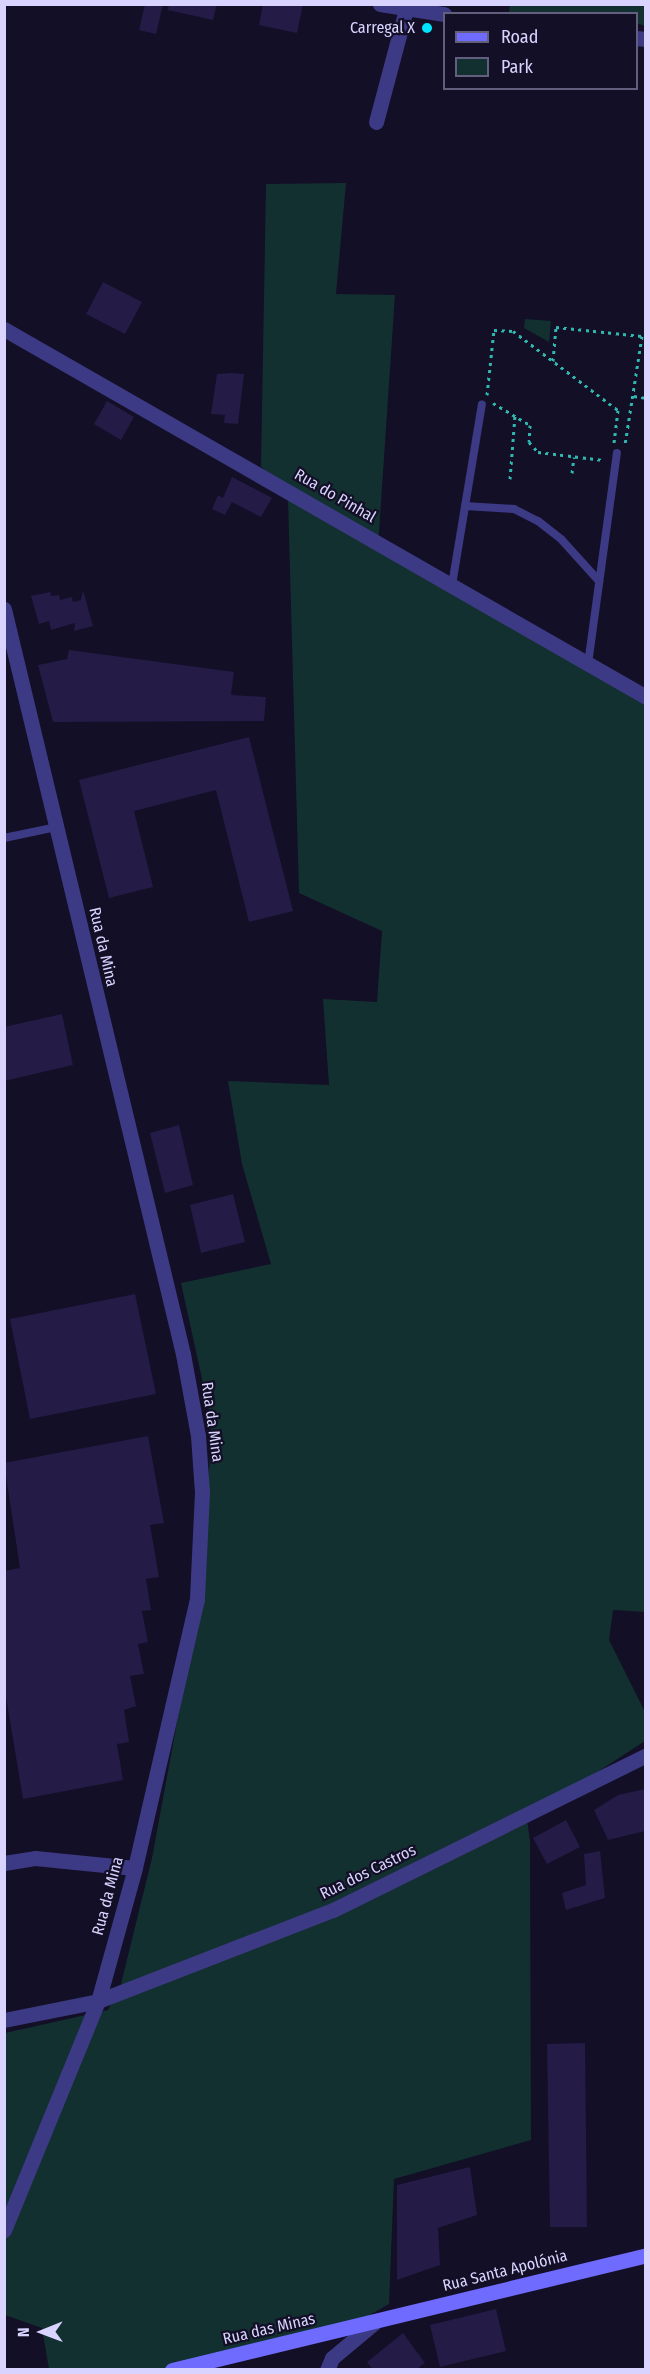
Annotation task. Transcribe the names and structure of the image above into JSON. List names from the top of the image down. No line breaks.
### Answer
{"streets":{"street":["Rua do Pinhal","Rua da Mina","Rua dos Castros","Rua Santa Apolónia","Rua das Minas"]},"crossings":[["Rua da Mina","Rua dos Castros"],["Rua Santa Apolónia","Rua das Minas"]],"places":["Carregal X"],"legend":["Road","Park"],"north":"left"}
